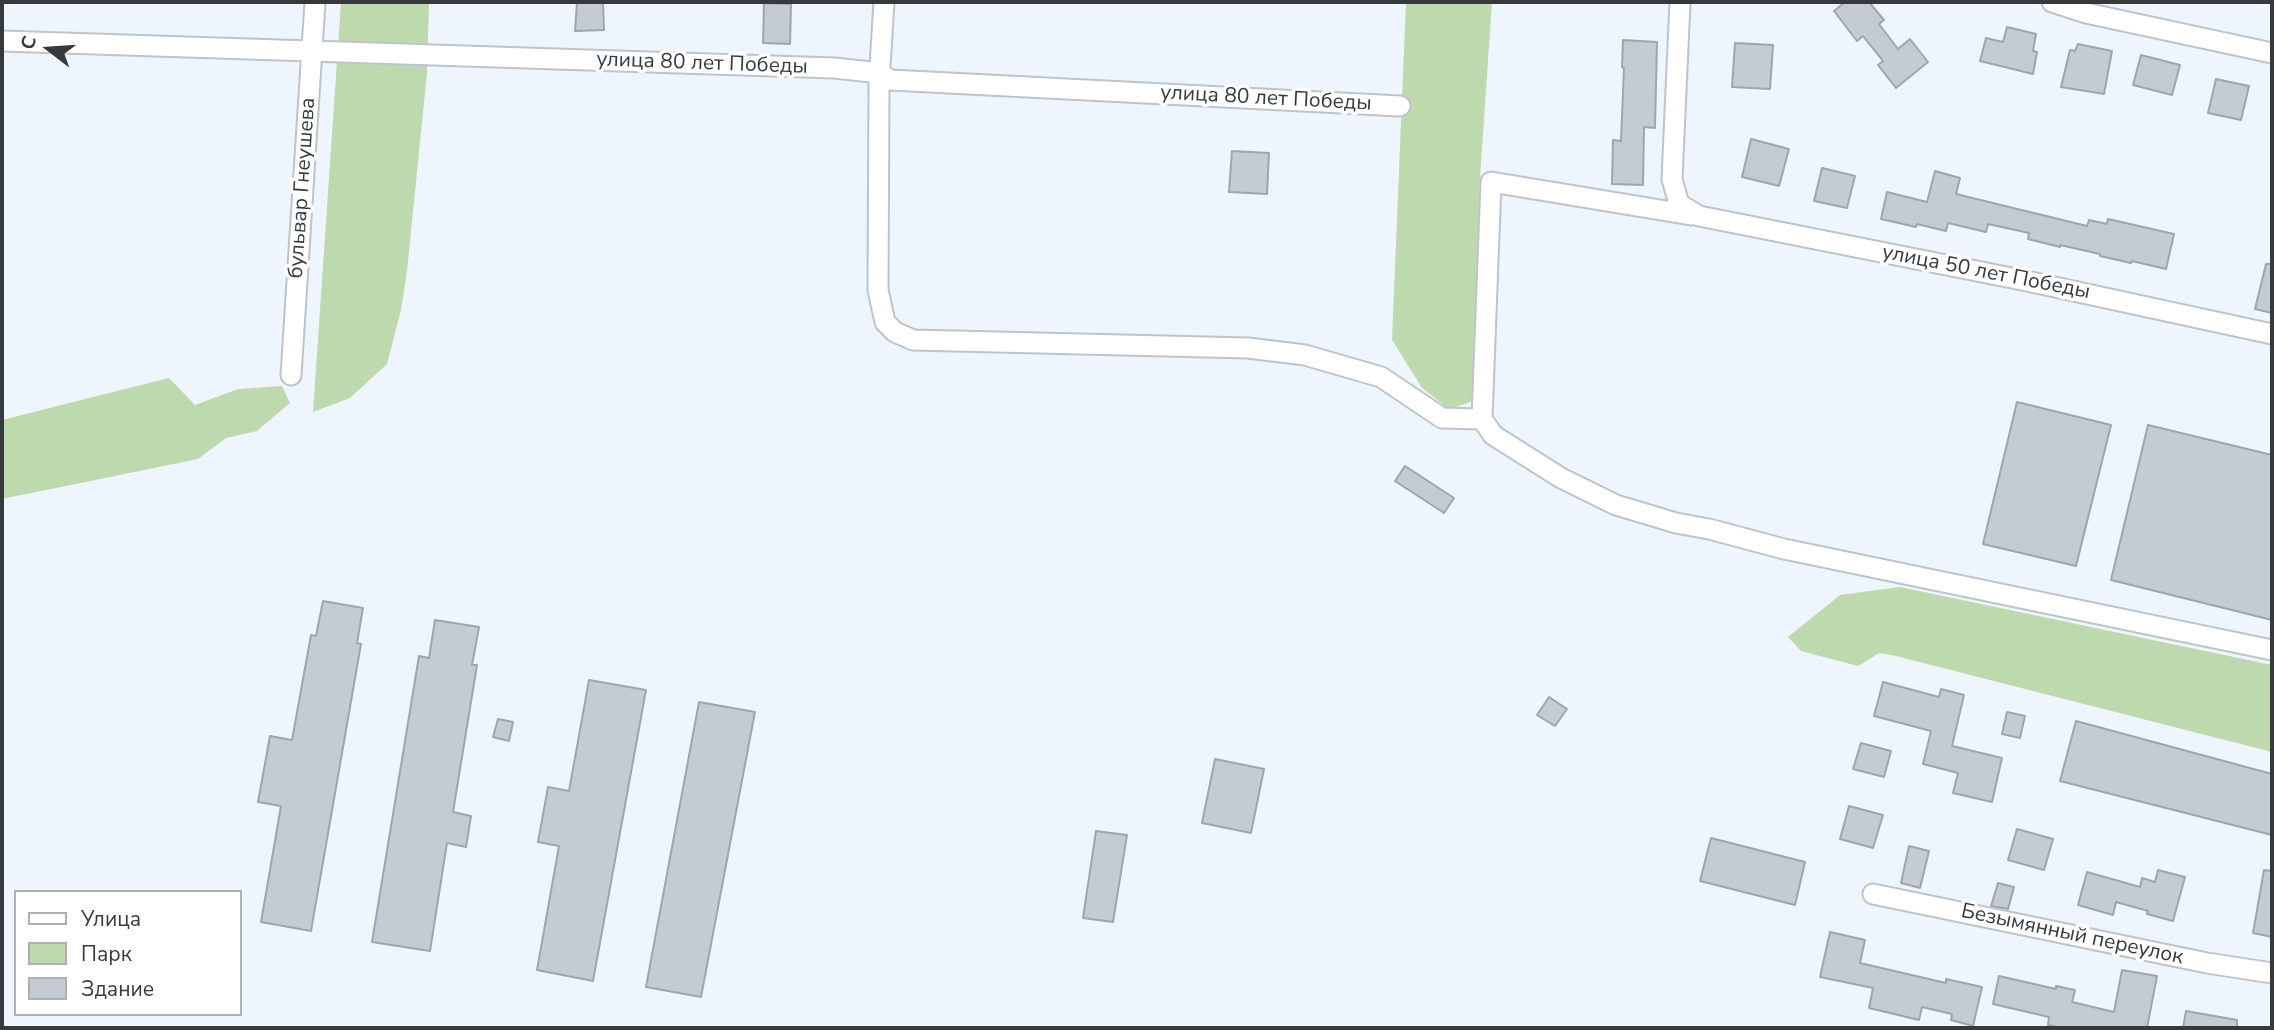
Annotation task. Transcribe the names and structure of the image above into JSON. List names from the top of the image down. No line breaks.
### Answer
{"streets":{"street":["улица 80 лет Победы","бульвар Гнеушева","улица 50 лет Победы","Безымянный переулок"]},"crossings":[["улица 80 лет Победы","бульвар Гнеушева"]],"legend":["Улица","Парк","Здание"],"north":"left"}
